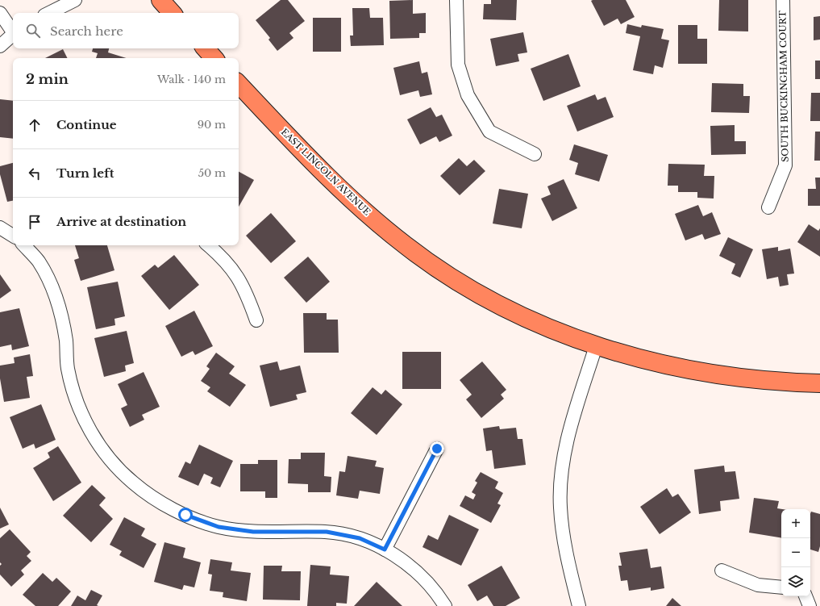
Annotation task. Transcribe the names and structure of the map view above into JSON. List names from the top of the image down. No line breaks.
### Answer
{"streets":{"main road":["EAST LINCOLN AVENUE"],"street":["SOUTH BUCKINGHAM COURT"]},"page":{"search":"Search here","heading":["2 min","Walk · 140 m"],"list":[["Continue","90 m"],["Turn left","50 m"],"Arrive at destination"],"map_buttons":["+","−"]}}
